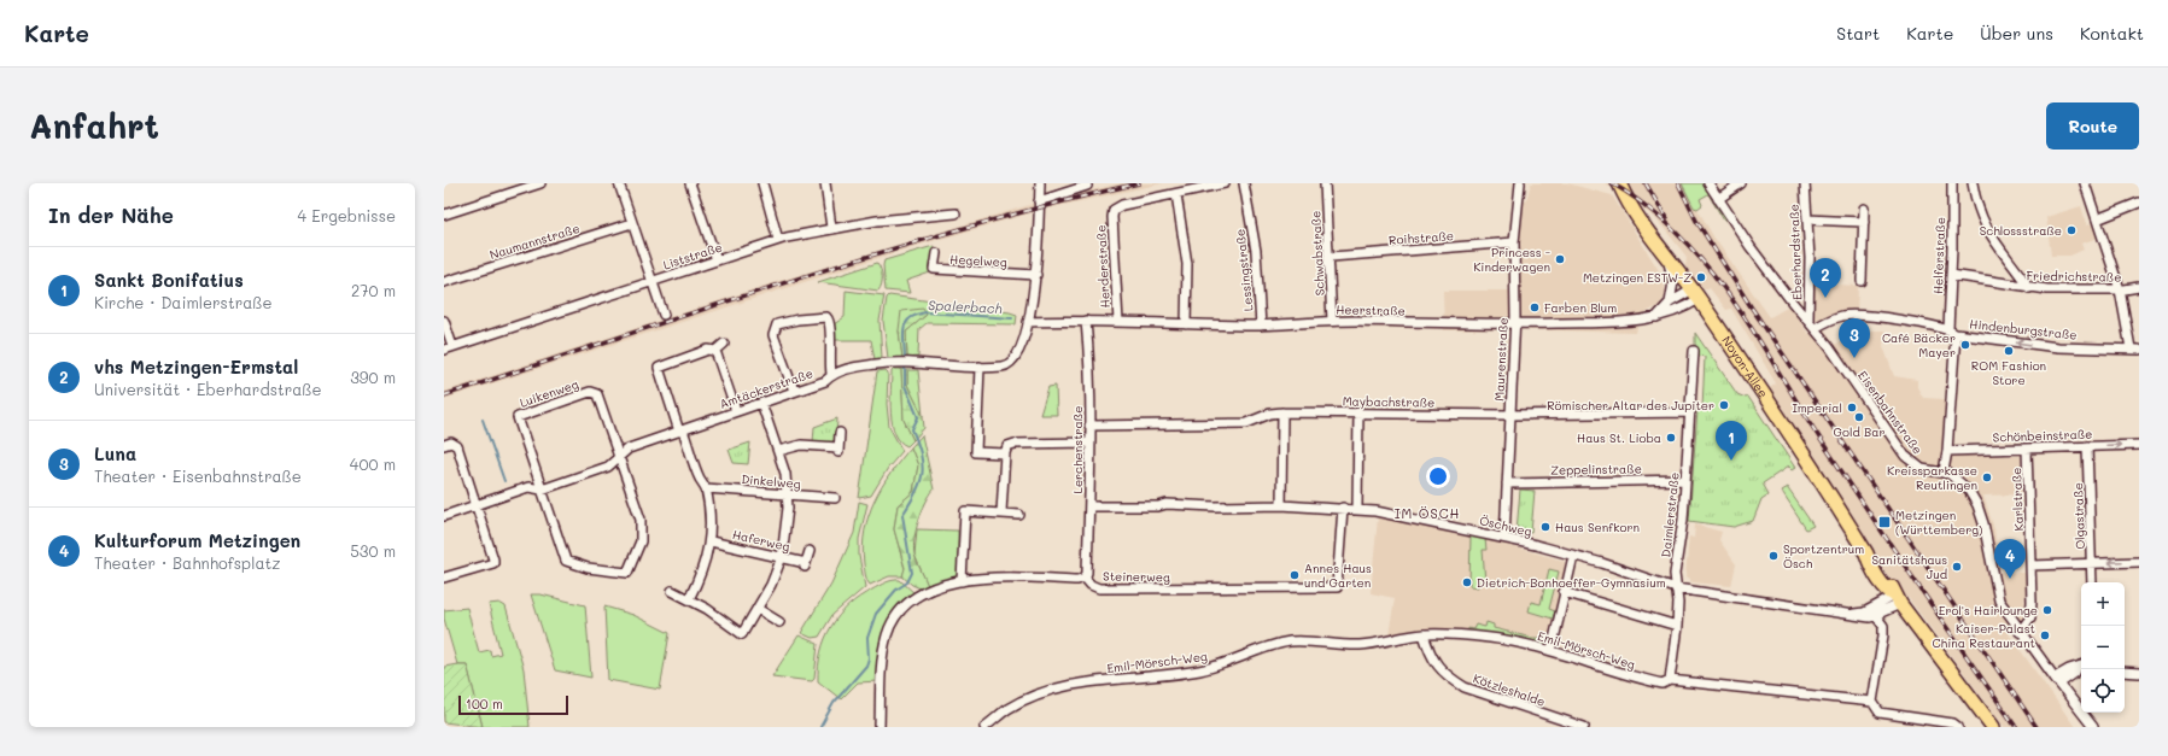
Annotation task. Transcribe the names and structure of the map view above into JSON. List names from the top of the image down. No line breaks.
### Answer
{"streets":{"main road":["Noyon-Allee"],"street":["Roihstraße","Naumannstraße","Eberhardstraße","Schwabstraße","Liststraße","Helferstraße","Hegelweg","Herderstraße","Lessingstraße","Friedrichstraße","Heerstraße","Hindenburgstraße","Maurenstraße","Amtäckerstraße","Luikenweg","Maybachstraße","Eisenbahnstraße","Schönbeinstraße","Lerchenstraße","Zeppelinstraße","Dinkelweg","Karlstraße","Daimlerstraße","Olgastraße","Öschweg","Haferweg","Steinerweg","Emil-Mörsch-Weg","Kötzleshalde"]},"crossings":[["Roihstraße","Schwabstraße"],["Roihstraße","Maurenstraße"],["Eberhardstraße","Eisenbahnstraße"],["Schwabstraße","Heerstraße"],["Helferstraße","Friedrichstraße"],["Helferstraße","Hindenburgstraße"],["Hegelweg","Amtäckerstraße"],["Herderstraße","Heerstraße"],["Lessingstraße","Heerstraße"],["Heerstraße","Maurenstraße"],["Heerstraße","Noyon-Allee"],["Heerstraße","Lerchenstraße"],["Hindenburgstraße","Eisenbahnstraße"],["Hindenburgstraße","Schönbeinstraße"],["Maurenstraße","Maybachstraße"],["Maurenstraße","Zeppelinstraße"],["Maurenstraße","Öschweg"],["Noyon-Allee","Öschweg"],["Amtäckerstraße","Luikenweg"],["Maybachstraße","Lerchenstraße"],["Maybachstraße","Daimlerstraße"],["Eisenbahnstraße","Karlstraße"],["Schönbeinstraße","Karlstraße"],["Schönbeinstraße","Olgastraße"],["Lerchenstraße","Öschweg"],["Lerchenstraße","Steinerweg"],["Zeppelinstraße","Daimlerstraße"],["Daimlerstraße","Öschweg"],["Daimlerstraße","Emil-Mörsch-Weg"],["Öschweg","Steinerweg"],["Emil-Mörsch-Weg","Kötzleshalde"]],"one_way":["Hindenburgstraße"],"districts":["IM ÖSCH"],"water":["Spalerbach"],"places":{"other":["Schlossstraße","Princess - Kinderwagen","Metzingen ESTW-Z","Farben Blum","Café Bäcker Mayer","ROM Fashion Store","Römischer Altar des Jupiter","Imperial","Gold Bar","Haus St. Lioba","Kreissparkasse Reutlingen","Haus Senfkorn","Sportzentrum Ösch","Sanitätshaus Jud","Annes Haus und Garten","Dietrich-Bonhoeffer-Gymnasium","Erol's Hairlounge","Kaiser-Palast China Restaurant"],"transit":["Metzingen (Württemberg)"]},"scale_bar":"100 m","page":{"header":"Karte","nav":["Start","Karte","Über uns","Kontakt"],"buttons":"Route","title":"Anfahrt","heading":["In der Nähe","4 Ergebnisse"],"list":[{"mark":"1","name":"Sankt Bonifatius","note":"Kirche · Daimlerstraße","value":"270 m"},{"mark":"2","name":"vhs Metzingen-Ermstal","note":"Universität · Eberhardstraße","value":"390 m"},{"mark":"3","name":"Luna","note":"Theater · Eisenbahnstraße","value":"400 m"},{"mark":"4","name":"Kulturforum Metzingen","note":"Theater · Bahnhofsplatz","value":"530 m"}],"pins":["2","3","1","4"],"map_buttons":["+","−"],"scale":"100 m"}}
